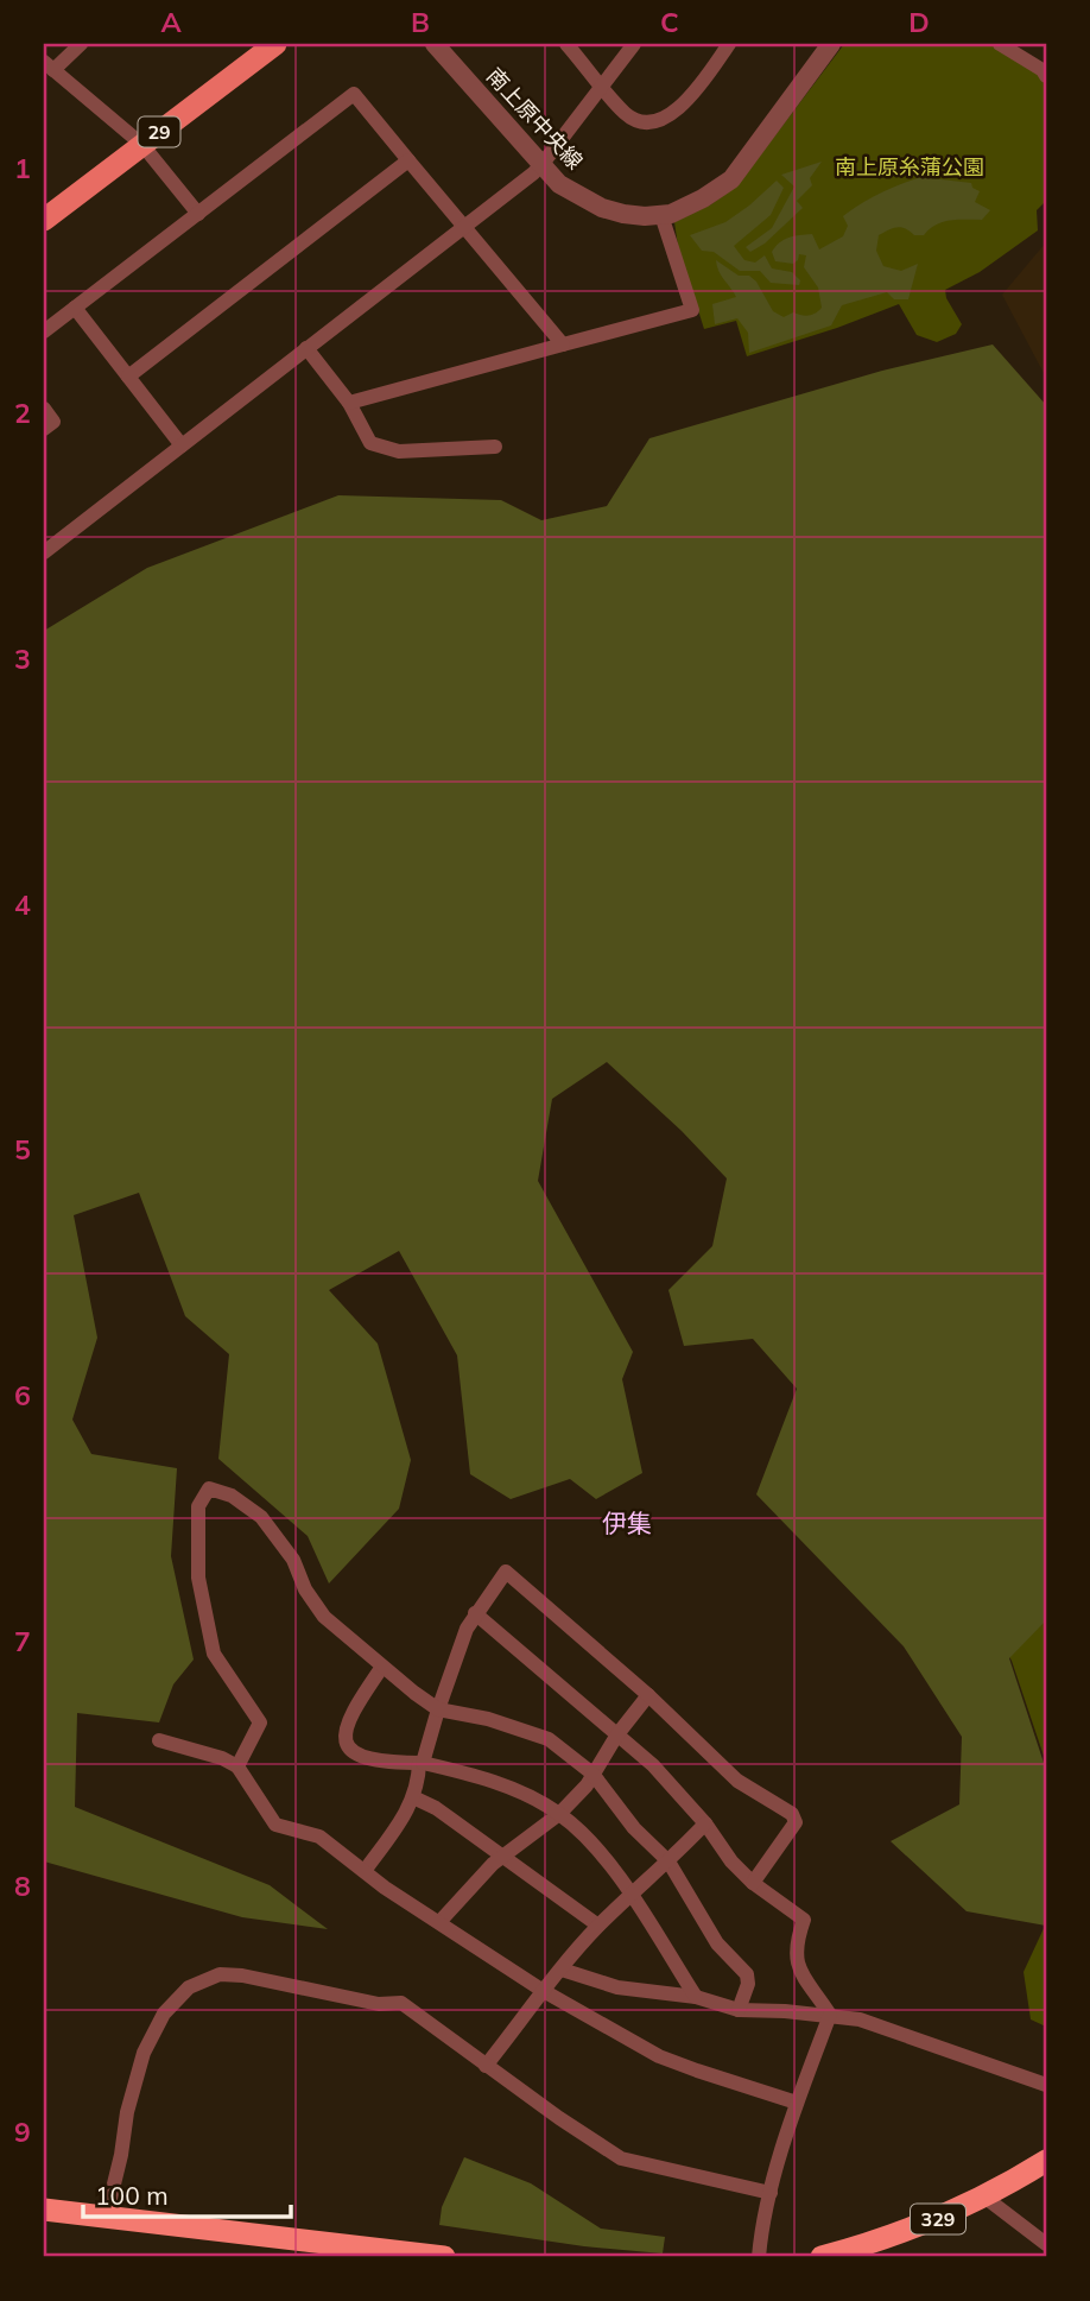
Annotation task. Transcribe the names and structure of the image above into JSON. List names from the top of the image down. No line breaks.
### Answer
{"streets":{"highway":["329"],"main road":["29"],"street":["南上原中央線"]},"districts":["伊集"],"parks":["南上原糸蒲公園"],"scale_bar":"100 m","grid":{"columns":["A","B","C","D"],"rows":["1","2","3","4","5","6","7","8","9"]}}
